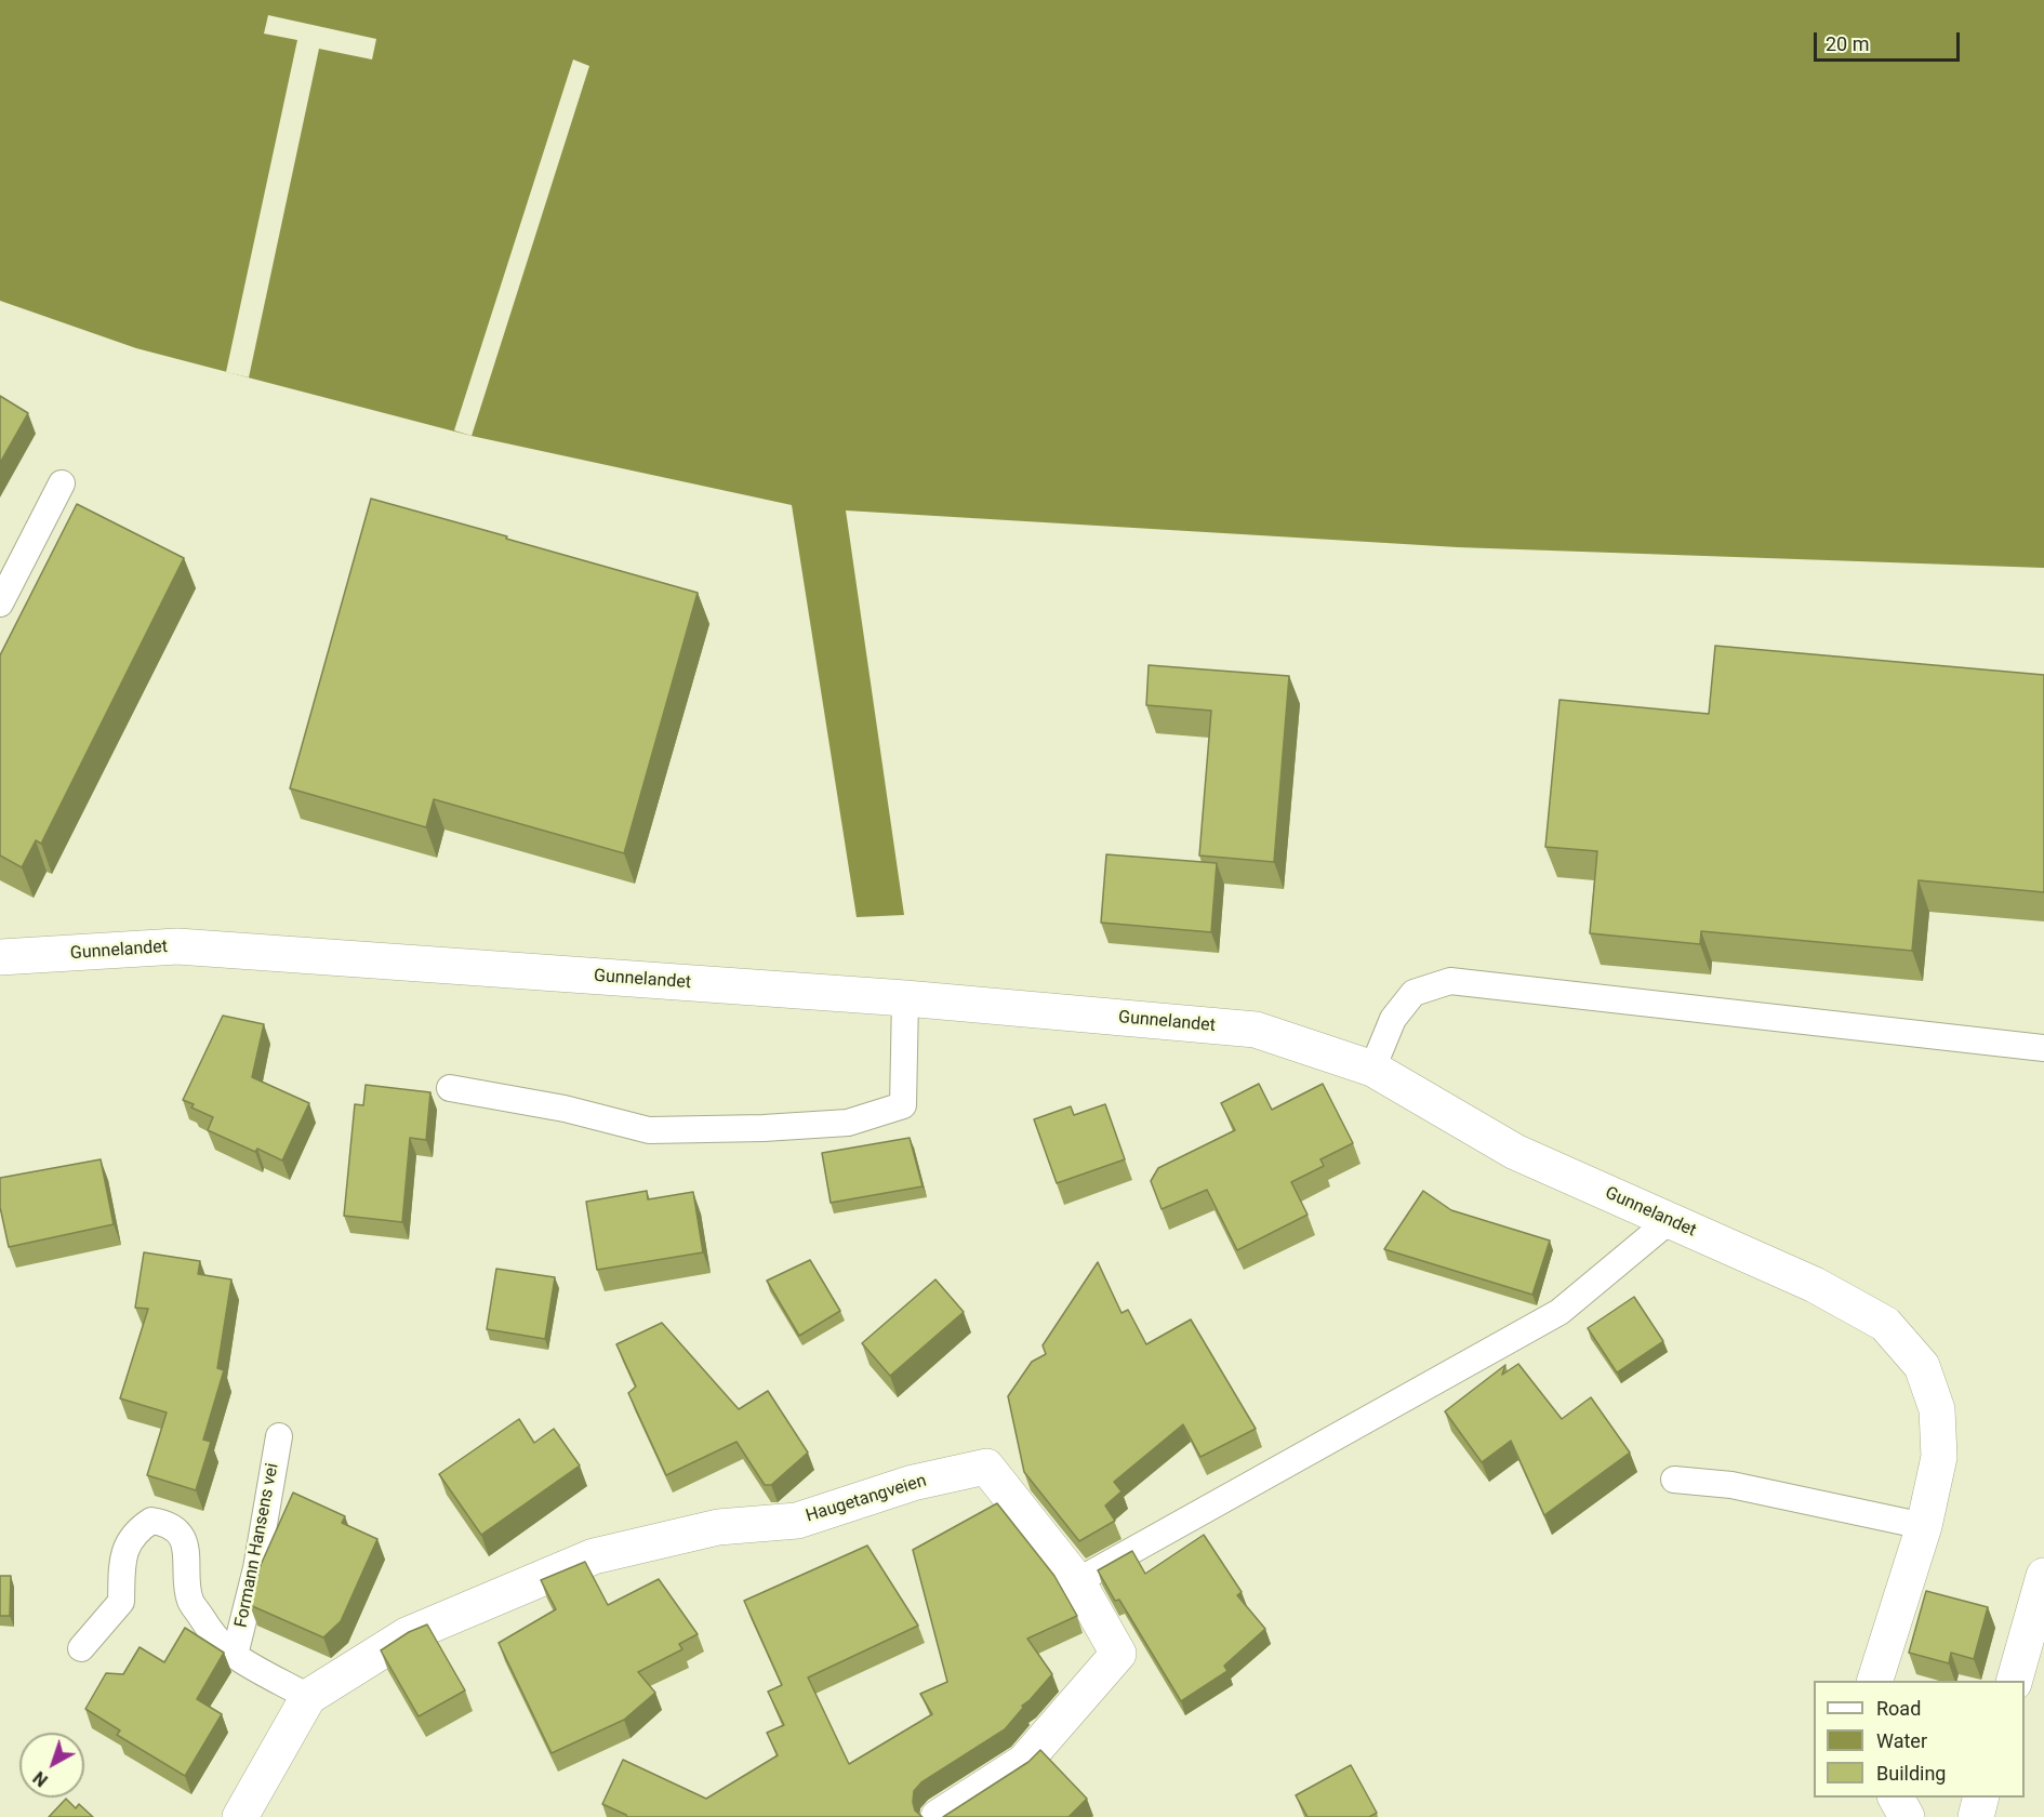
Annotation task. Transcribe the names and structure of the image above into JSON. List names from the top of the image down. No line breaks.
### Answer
{"streets":{"street":["Gunnelandet","Haugetangveien"],"lane":["Formann Hansens vei"]},"crossings":[["Haugetangveien","Formann Hansens vei"]],"legend":["Road","Water","Building"],"scale_bar":"20 m","north":"bottom left"}
